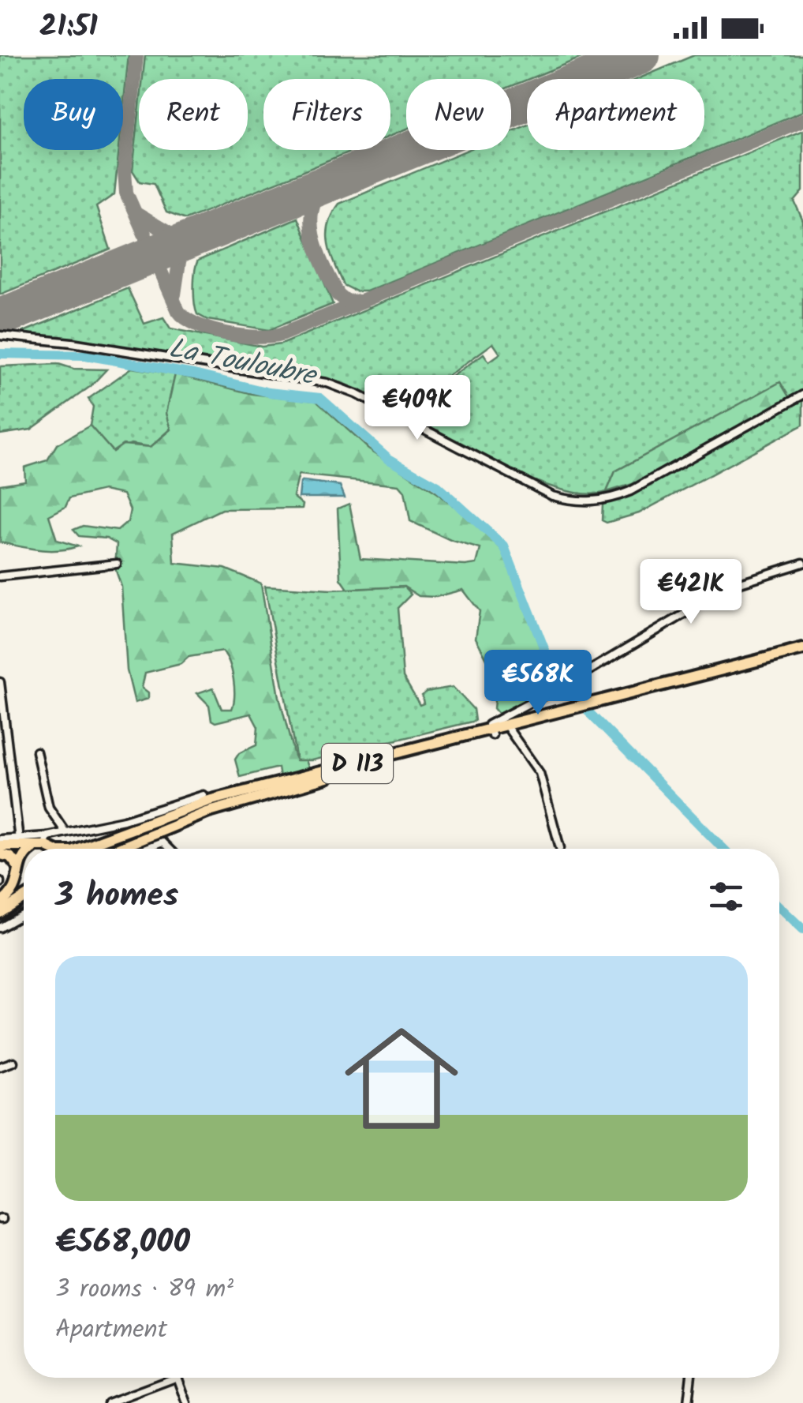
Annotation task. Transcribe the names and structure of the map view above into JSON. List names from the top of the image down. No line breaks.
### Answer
{"streets":{"main road":["D 113"]},"water":["La Touloubre"],"page":{"status":"21:51","chip":["Buy","Rent","Filters","New","Apartment"],"price":["€409K","€421K","€568K"],"heading":"3 homes","list":[{"name":"€568,000","note":"3 rooms · 89 m² · Apartment"}]}}
